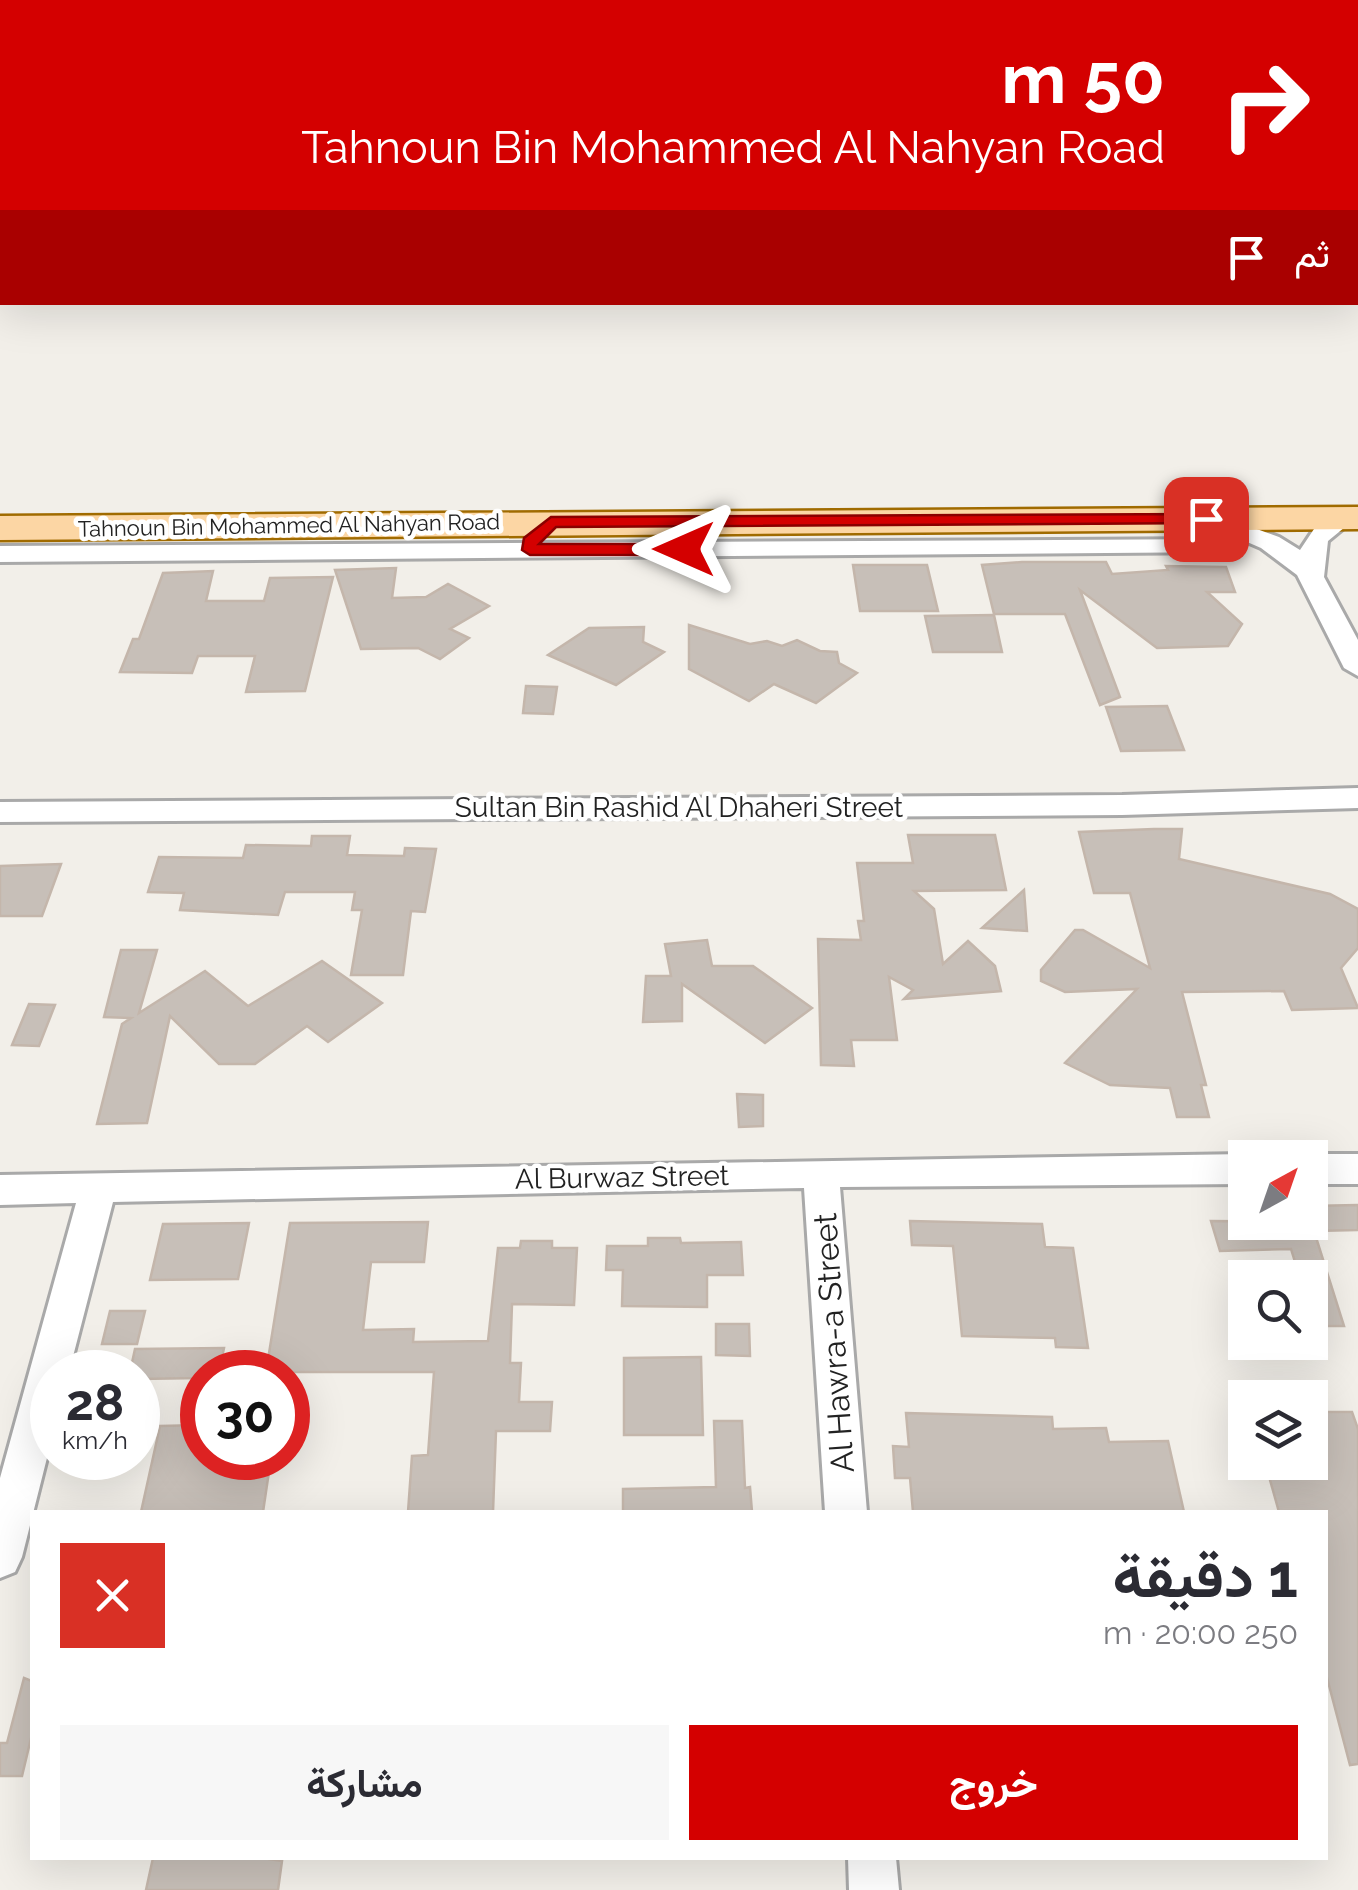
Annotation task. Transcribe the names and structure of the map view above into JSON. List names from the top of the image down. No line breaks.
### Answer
{"streets":{"main road":["Tahnoun Bin Mohammed Al Nahyan Road"],"street":["Sultan Bin Rashid Al Dhaheri Street","Al Burwaz Street","Al Hawra-a Street"]},"crossings":[["Al Burwaz Street","Al Hawra-a Street"]],"north":"top right","page":{"turn":["50 m","Tahnoun Bin Mohammed Al Nahyan Road"],"then":"ثم","speed":"28 km/h","limit":"30","heading":["1 دقيقة","250 m · 20:00"],"buttons":["خروج","مشاركة"]}}
